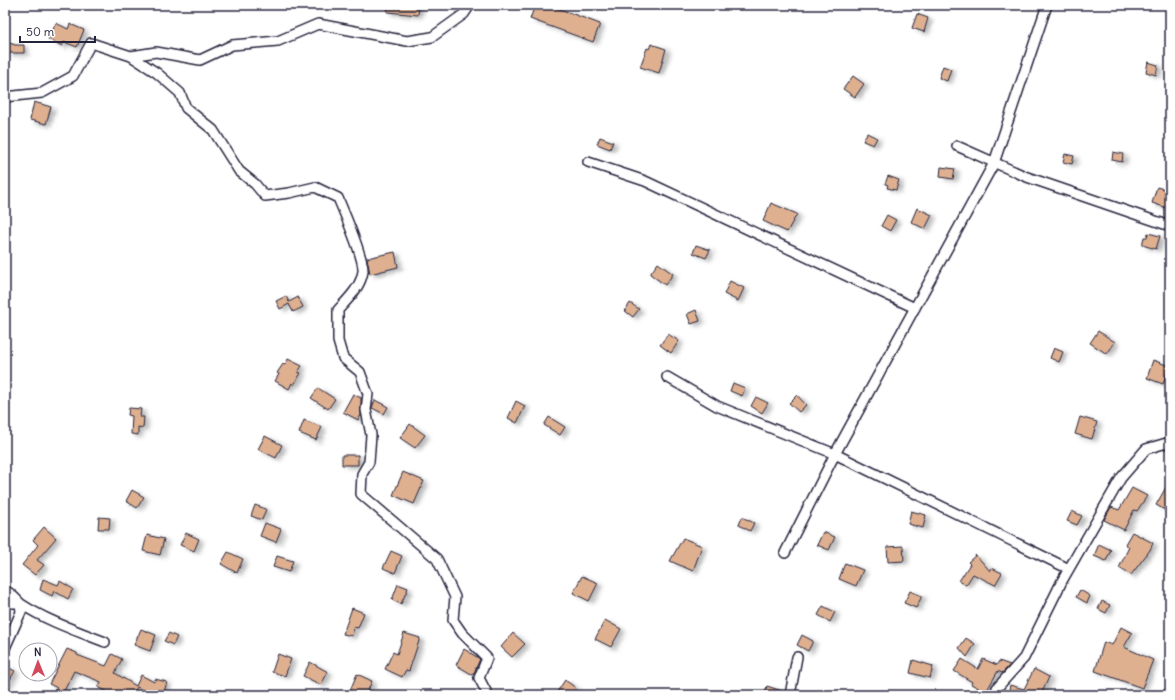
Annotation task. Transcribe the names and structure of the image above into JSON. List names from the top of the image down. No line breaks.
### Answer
{"scale_bar":"50 m","north":"top"}
